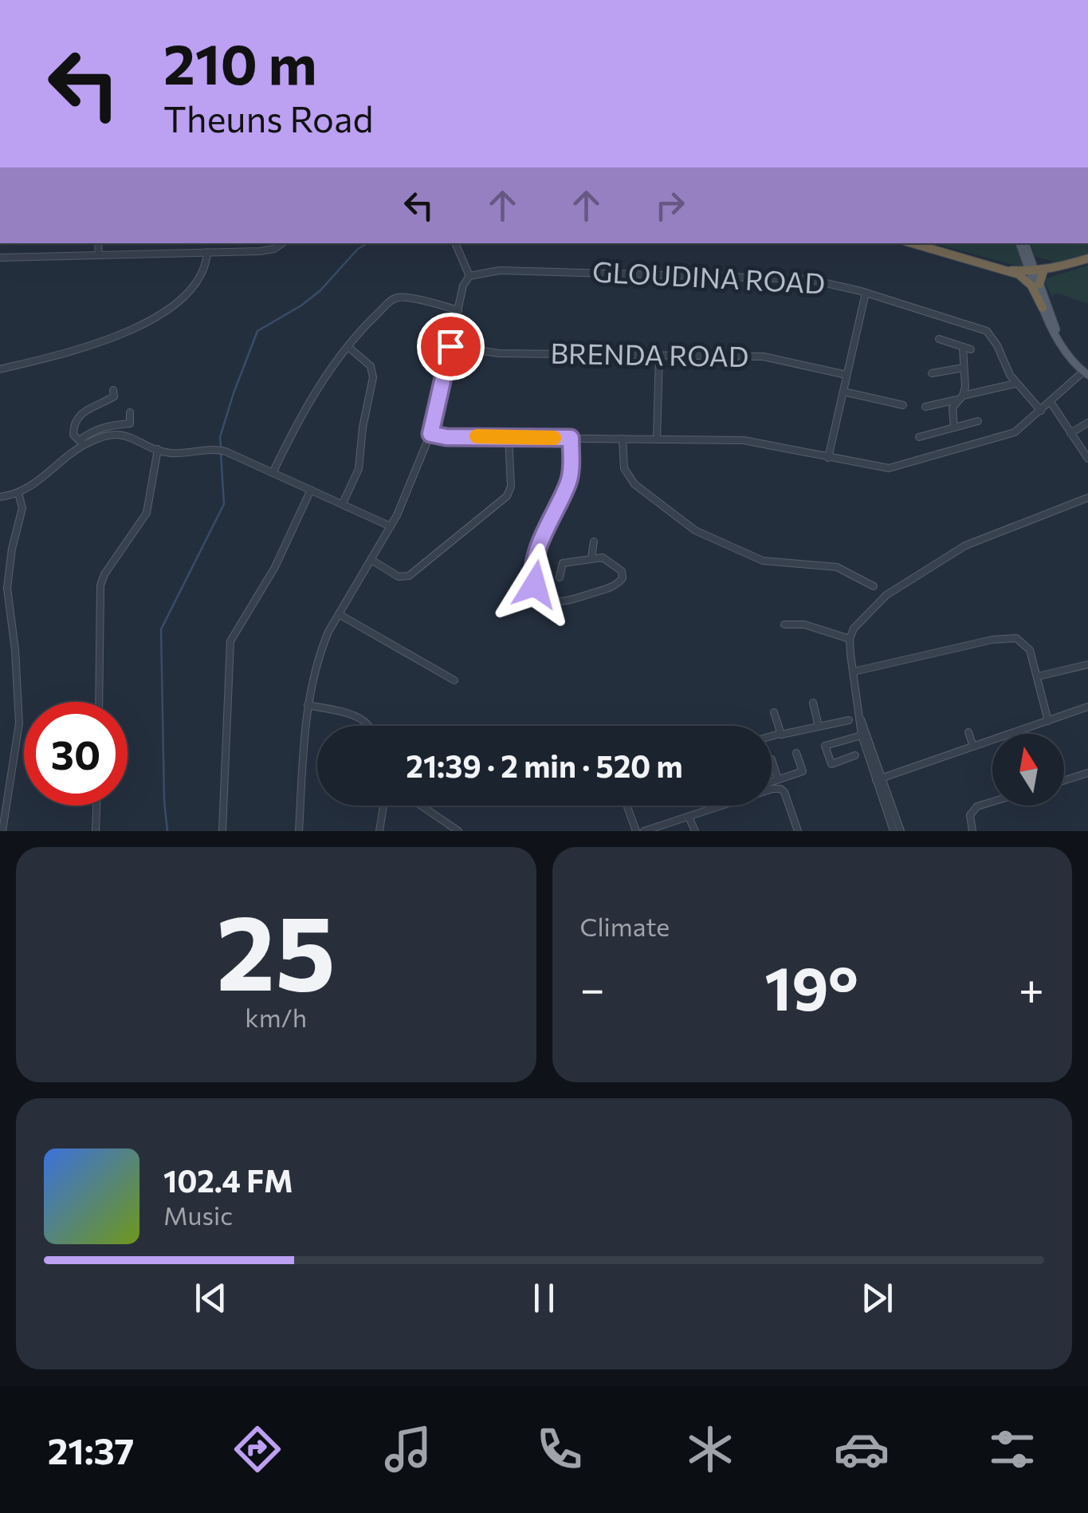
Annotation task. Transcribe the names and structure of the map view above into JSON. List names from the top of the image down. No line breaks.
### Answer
{"streets":{"street":["GLOUDINA ROAD","BRENDA ROAD"]},"north":"top","page":{"turn":["210 m","Theuns Road"],"limit":"30","trip":"21:39 · 2 min · 520 m","tile":[["25","km/h"],"Climate"],"heat":["−","19°","+"],"song":["102.4 FM","Music"],"tabs":"21:37"}}
